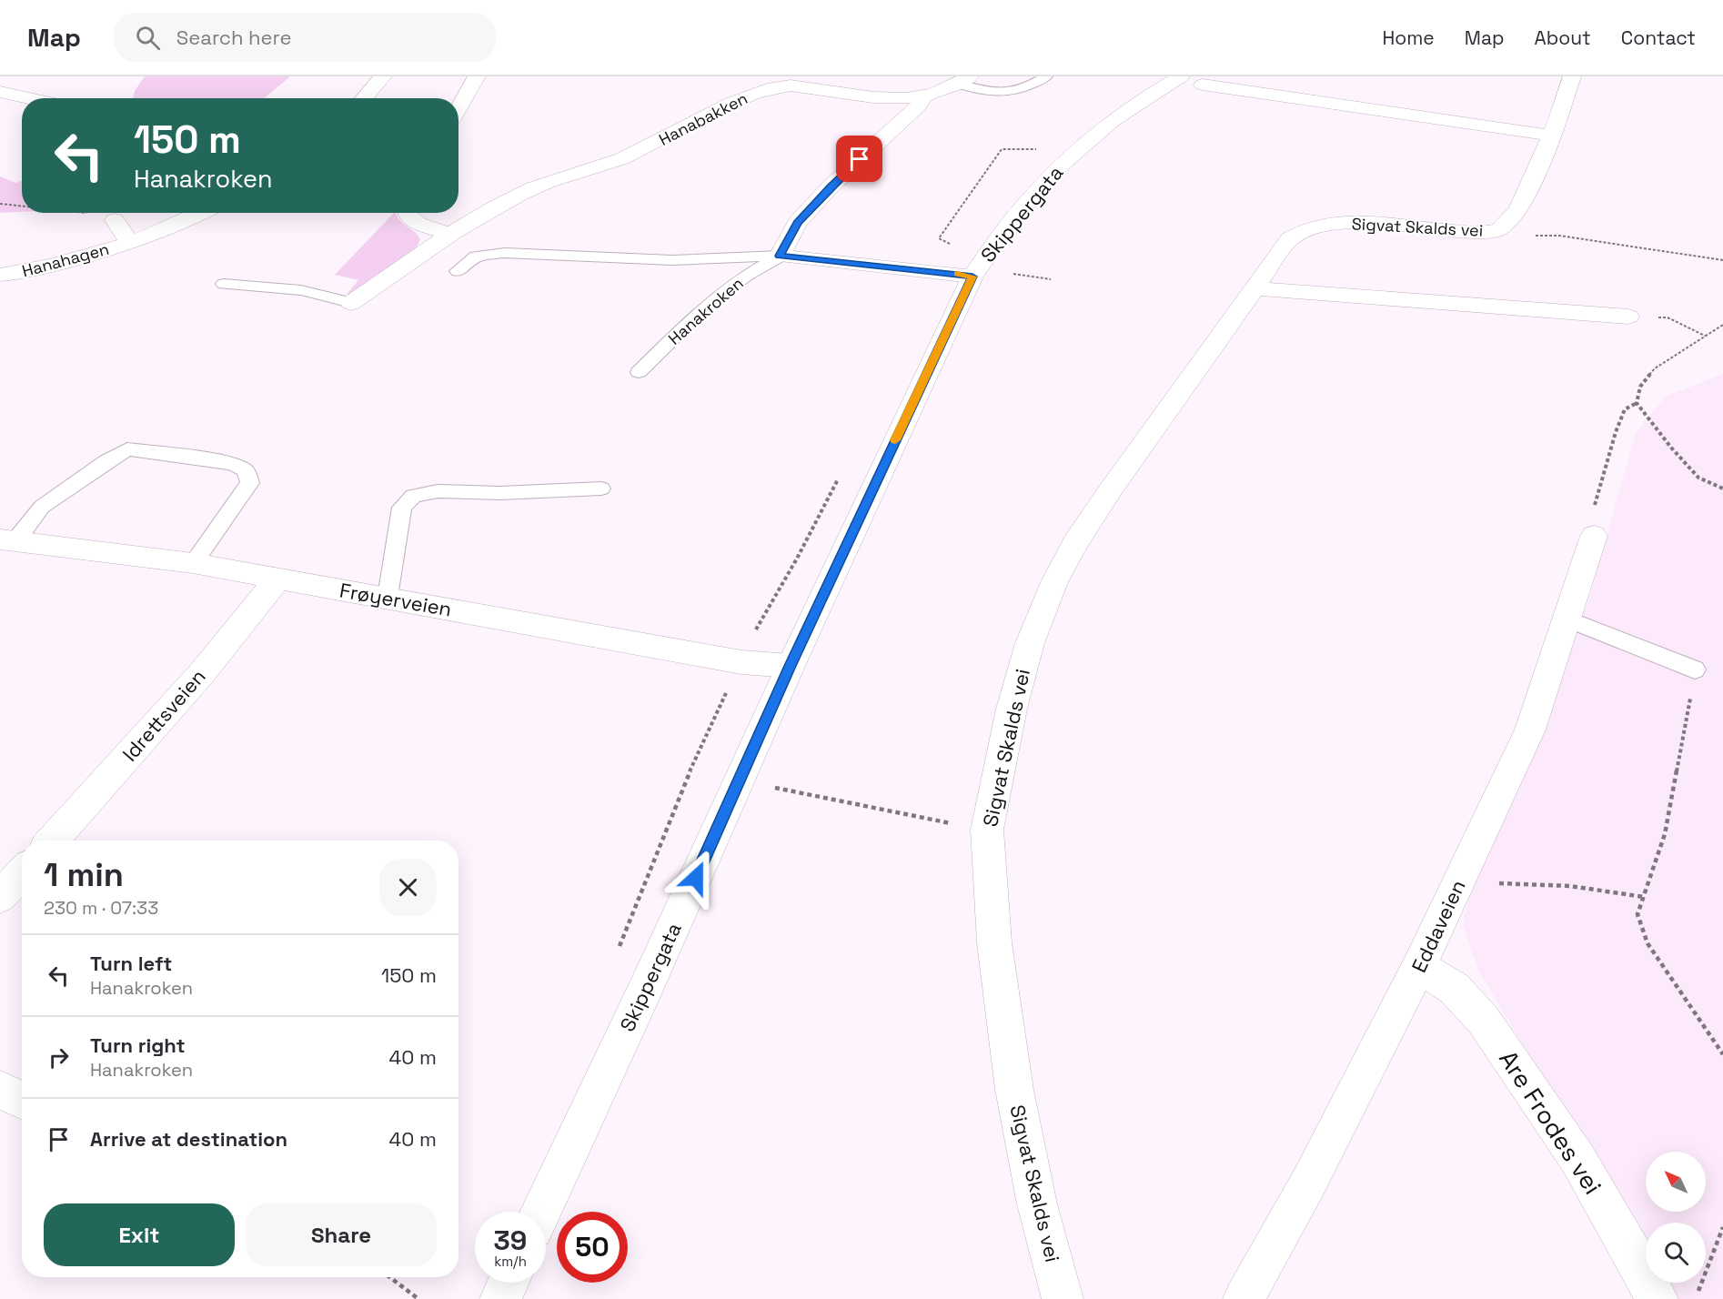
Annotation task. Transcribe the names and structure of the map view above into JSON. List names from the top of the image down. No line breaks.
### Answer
{"streets":{"street":["Hanabakken","Skippergata","Sigvat Skalds vei","Hanahagen","Frøyerveien","Idrettsveien","Eddaveien","Are Frodes vei"],"lane":["Hanakroken"]},"crossings":[["Skippergata","Frøyerveien"],["Frøyerveien","Idrettsveien"],["Eddaveien","Are Frodes vei"]],"north":"top left","page":{"header":"Map","search":"Search here","nav":["Home","Map","About","Contact"],"turn":["150 m","Hanakroken"],"heading":["1 min","230 m · 07:33"],"list":[{"name":"Turn left","note":"Hanakroken","value":"150 m"},{"name":"Turn right","note":"Hanakroken","value":"40 m"},{"name":"Arrive at destination","value":"40 m"}],"buttons":["Exit","Share"],"speed":"39 km/h","limit":"50"}}
